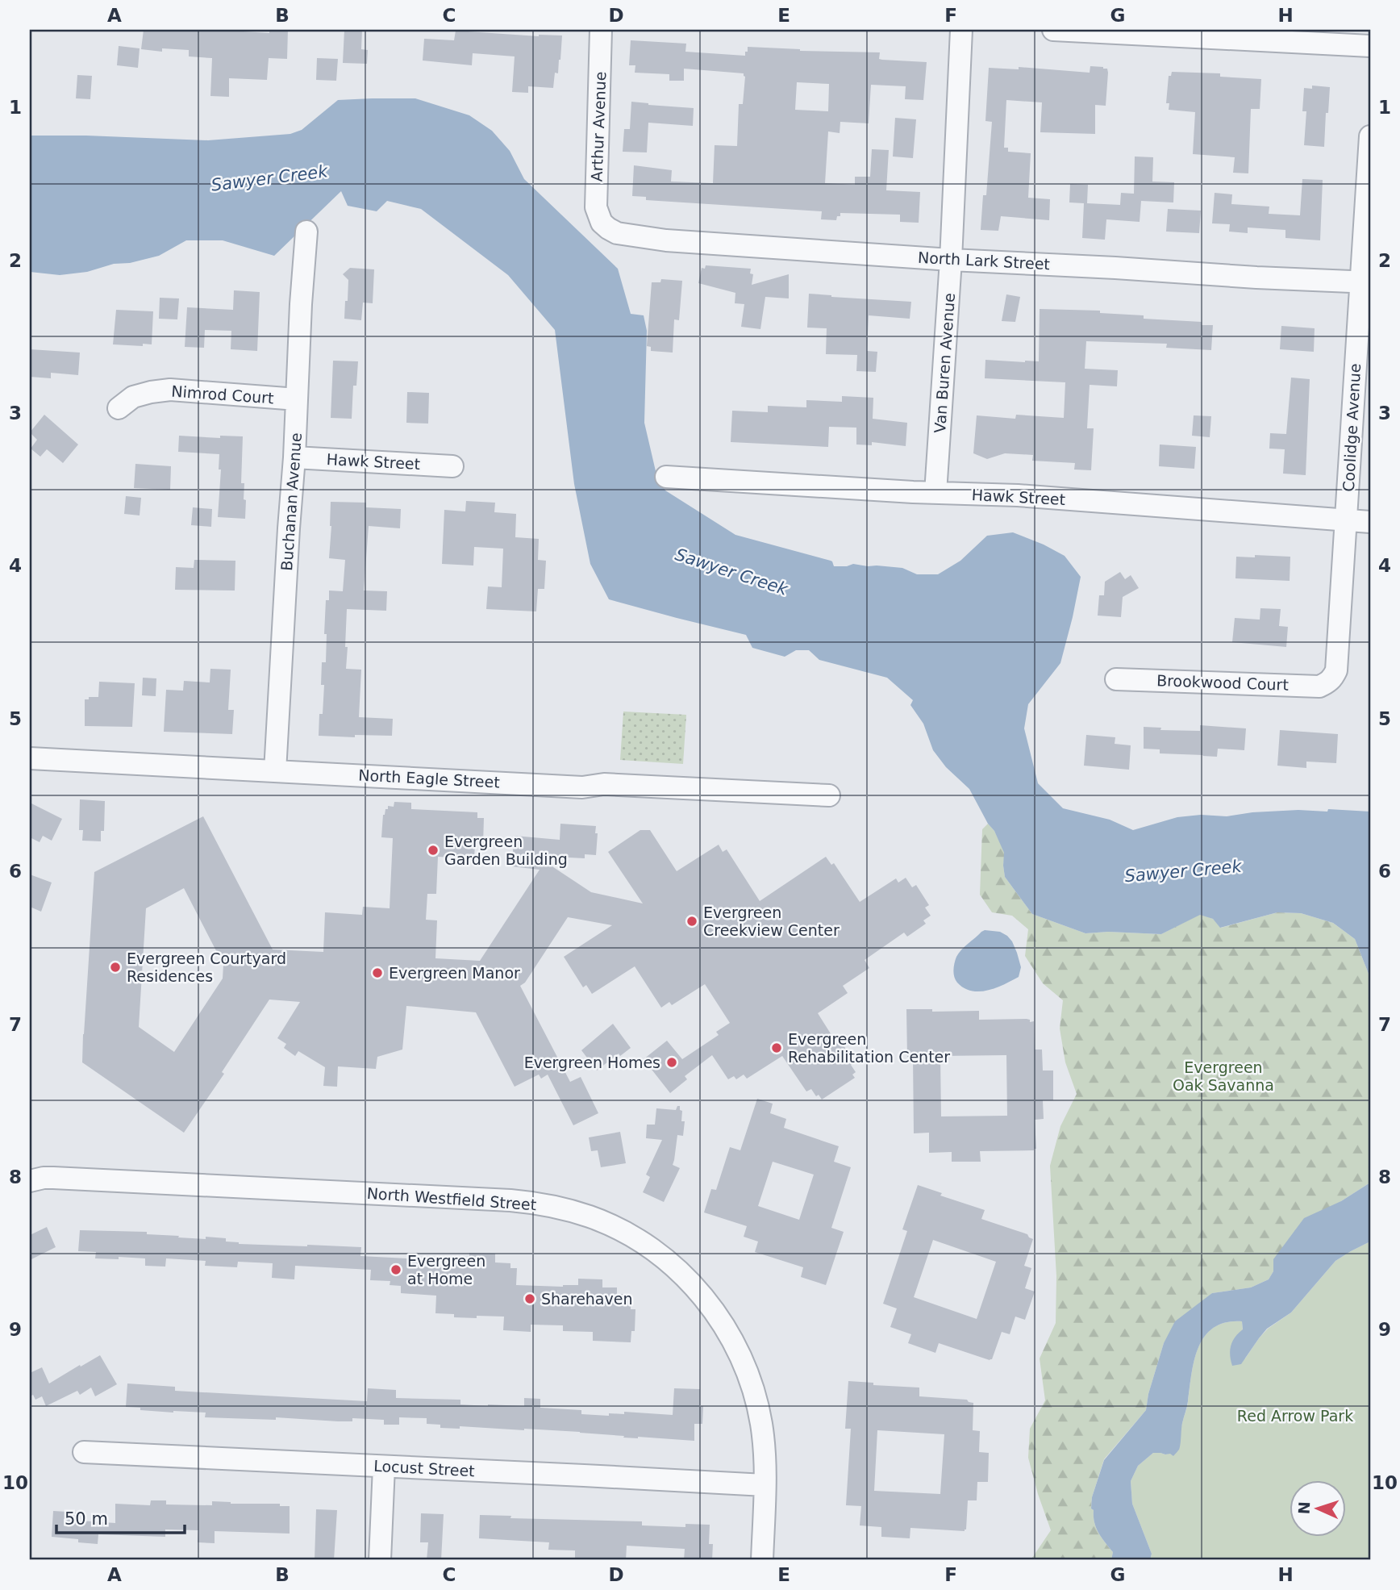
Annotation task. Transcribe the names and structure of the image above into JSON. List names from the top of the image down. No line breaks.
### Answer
{"streets":{"street":["Arthur Avenue","North Lark Street","Van Buren Avenue","Nimrod Court","Coolidge Avenue","Hawk Street","Buchanan Avenue","Brookwood Court","North Eagle Street","North Westfield Street","Locust Street"]},"crossings":[["Arthur Avenue","North Lark Street"],["North Lark Street","Van Buren Avenue"],["North Lark Street","Coolidge Avenue"],["Van Buren Avenue","Hawk Street"],["Nimrod Court","Buchanan Avenue"],["Coolidge Avenue","Hawk Street"],["Coolidge Avenue","Brookwood Court"],["Hawk Street","Buchanan Avenue"],["Buchanan Avenue","North Eagle Street"],["North Westfield Street","Locust Street"]],"water":["Sawyer Creek"],"parks":["Evergreen Oak Savanna","Red Arrow Park"],"places":["Evergreen Garden Building","Evergreen Creekview Center","Evergreen Courtyard Residences","Evergreen Manor","Evergreen Rehabilitation Center","Evergreen Homes","Evergreen at Home","Sharehaven"],"scale_bar":"50 m","north":"left","grid":{"columns":["A","B","C","D","E","F","G","H"],"rows":["1","2","3","4","5","6","7","8","9","10"]}}
